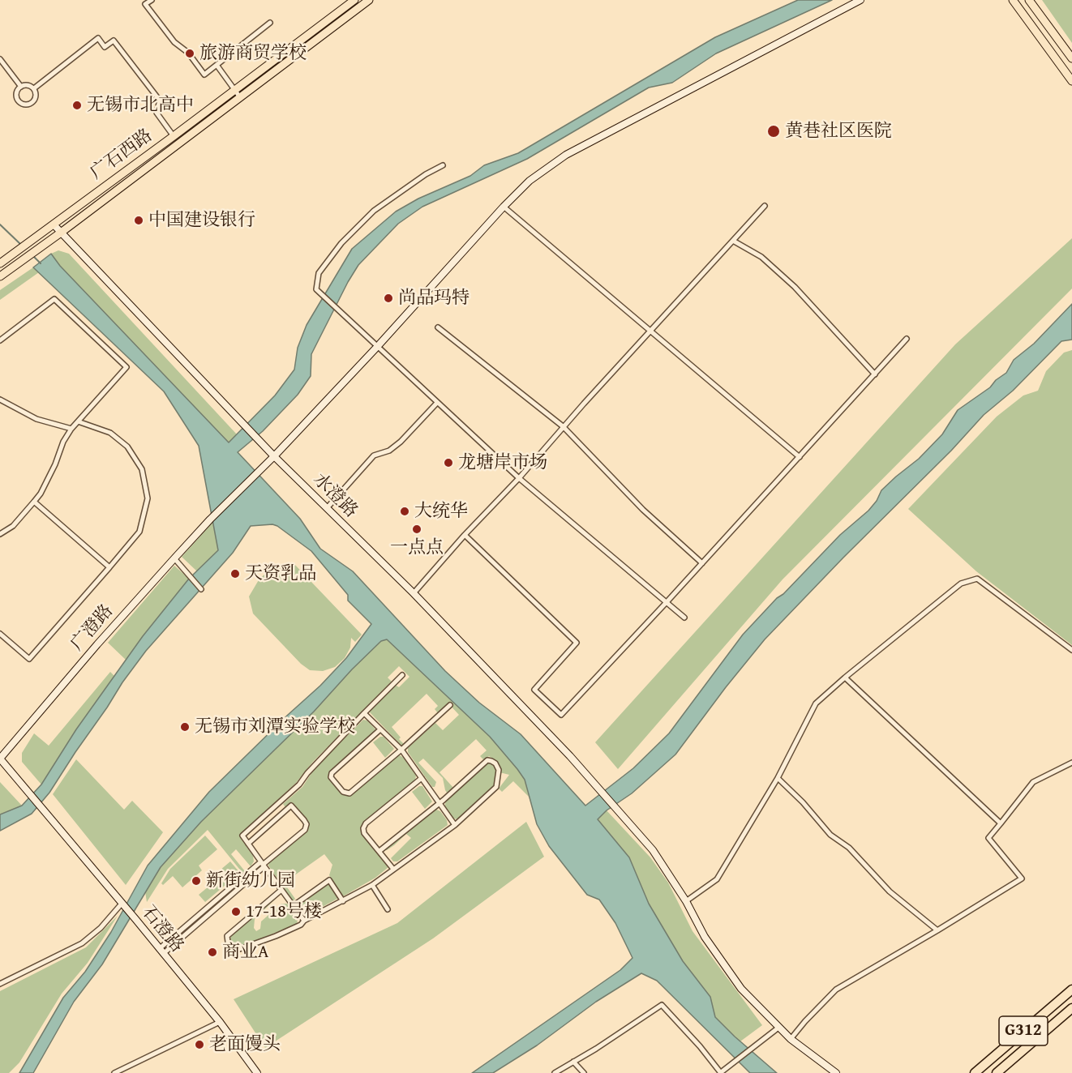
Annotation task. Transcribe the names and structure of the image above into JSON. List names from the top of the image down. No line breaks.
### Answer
{"streets":{"highway":["G312"],"main road":["广石西路"],"street":["水澄路","广澄路","石澄路"]},"crossings":[["广石西路","水澄路"],["水澄路","广澄路"],["广澄路","石澄路"]],"places":["旅游商贸学校","无锡市北高中","黄巷社区医院","中国建设银行","尚品玛特","龙塘岸市场","大统华","一点点","天资乳品","无锡市刘潭实验学校","新街幼儿园","17-18号楼","商业A","老面馒头"]}
